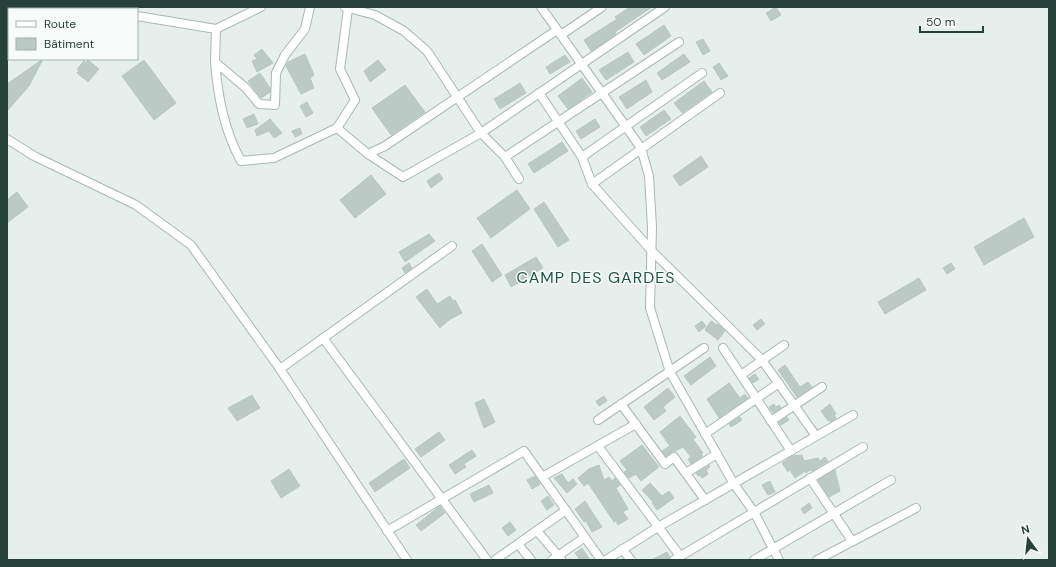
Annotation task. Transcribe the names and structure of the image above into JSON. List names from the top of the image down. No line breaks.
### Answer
{"districts":["CAMP DES GARDES"],"legend":["Route","Bâtiment"],"scale_bar":"50 m","north":"top"}
